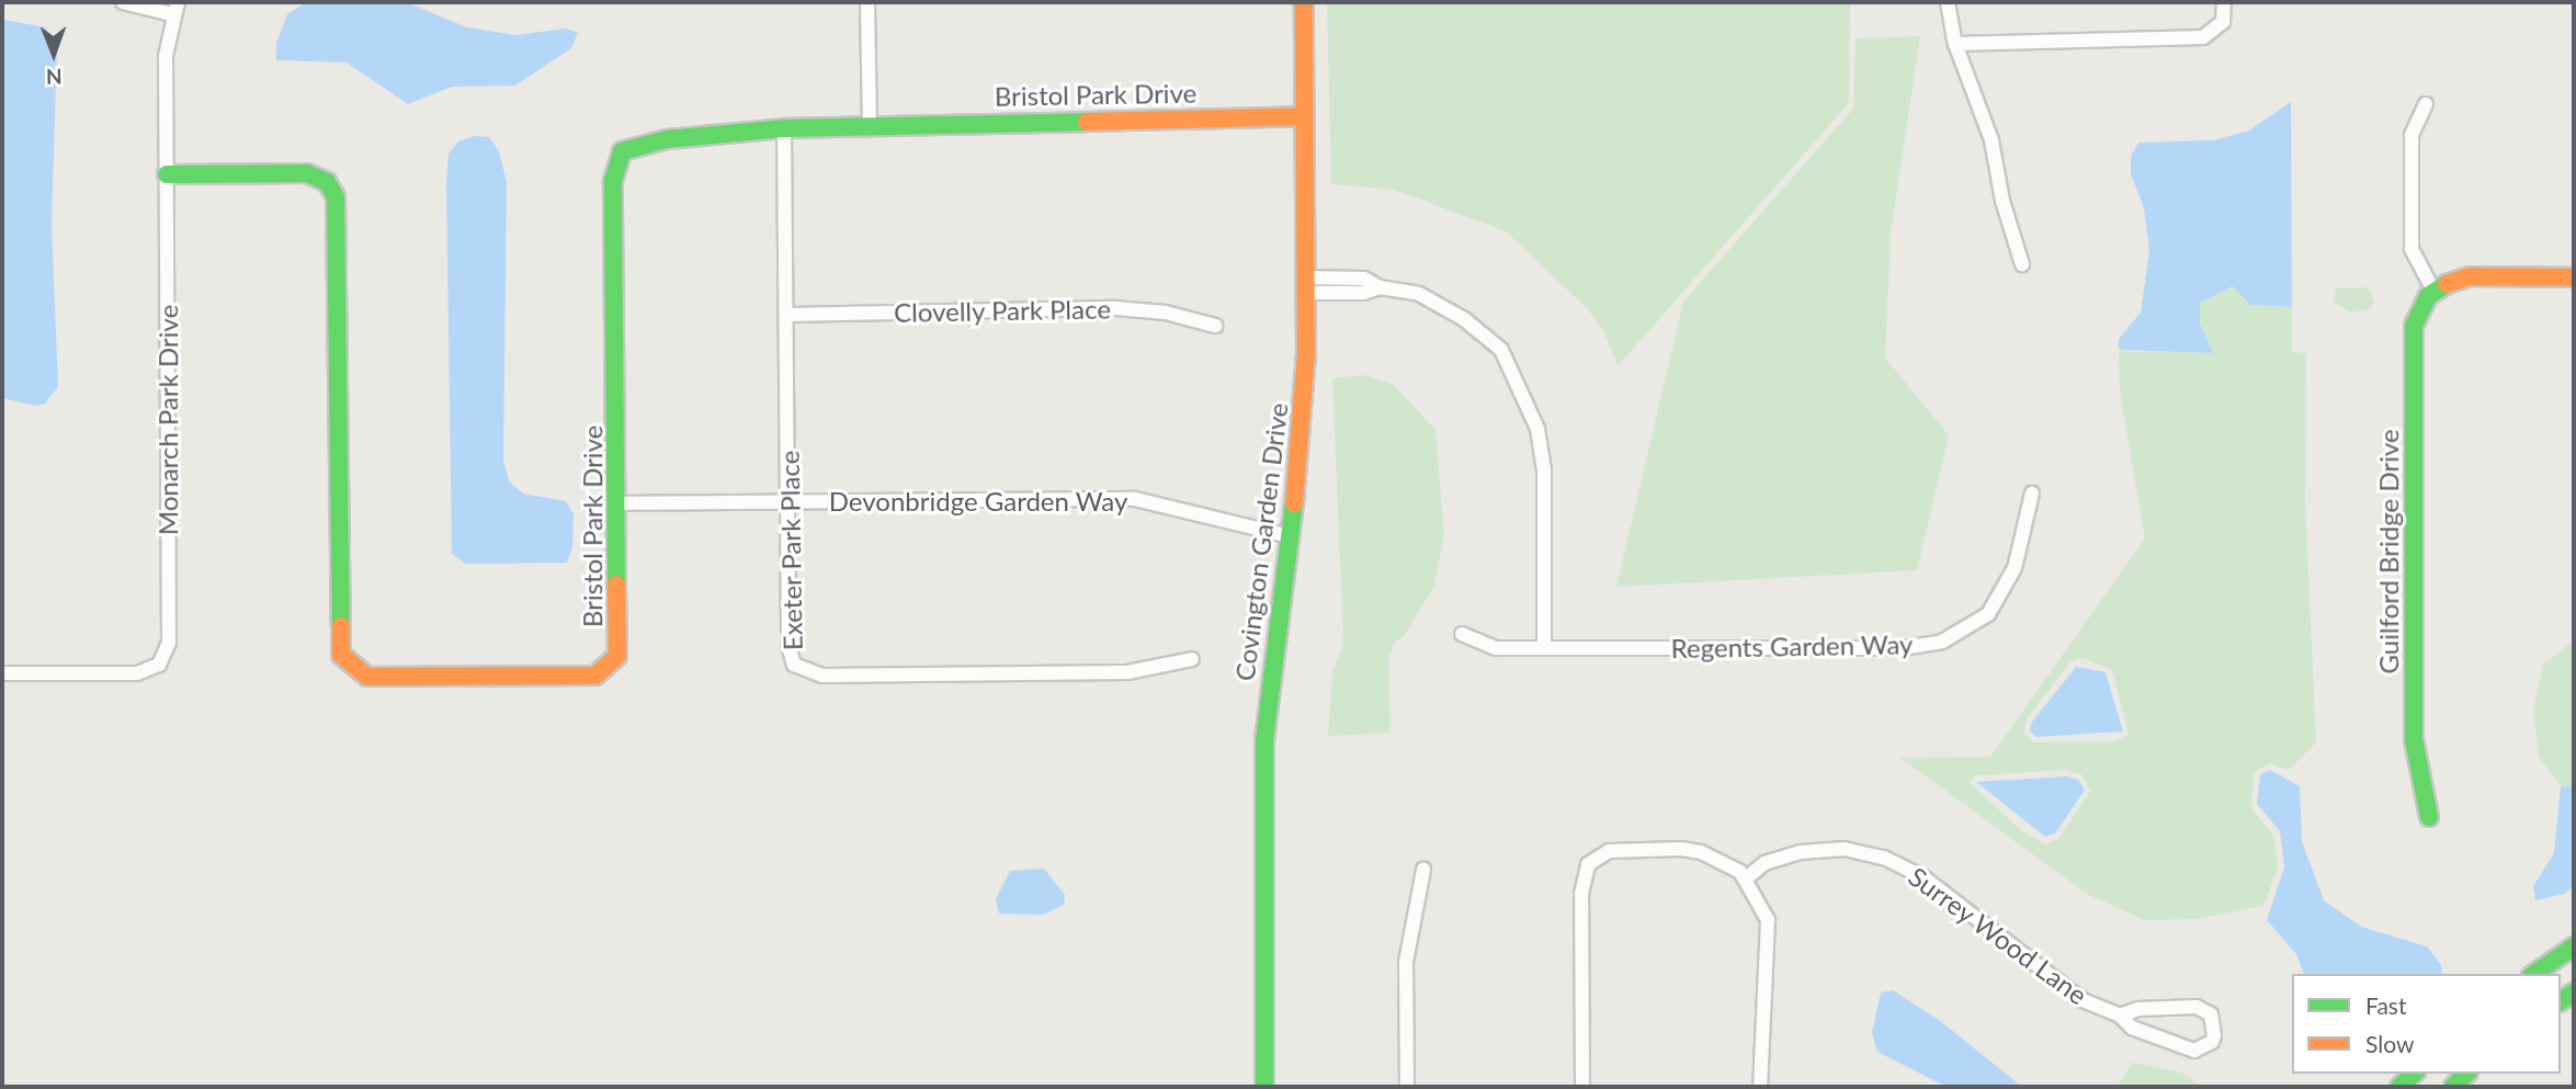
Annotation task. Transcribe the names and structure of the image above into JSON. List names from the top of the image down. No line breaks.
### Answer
{"streets":{"street":["Bristol Park Drive","Clovelly Park Place","Monarch Park Drive","Devonbridge Garden Way","Covington Garden Drive","Exeter Park Place","Guilford Bridge Drive","Regents Garden Way","Surrey Wood Lane"]},"crossings":[["Bristol Park Drive","Monarch Park Drive"],["Bristol Park Drive","Devonbridge Garden Way"],["Bristol Park Drive","Covington Garden Drive"],["Bristol Park Drive","Exeter Park Place"],["Clovelly Park Place","Exeter Park Place"],["Devonbridge Garden Way","Covington Garden Drive"],["Devonbridge Garden Way","Exeter Park Place"]],"legend":["Fast","Slow"],"north":"bottom"}
